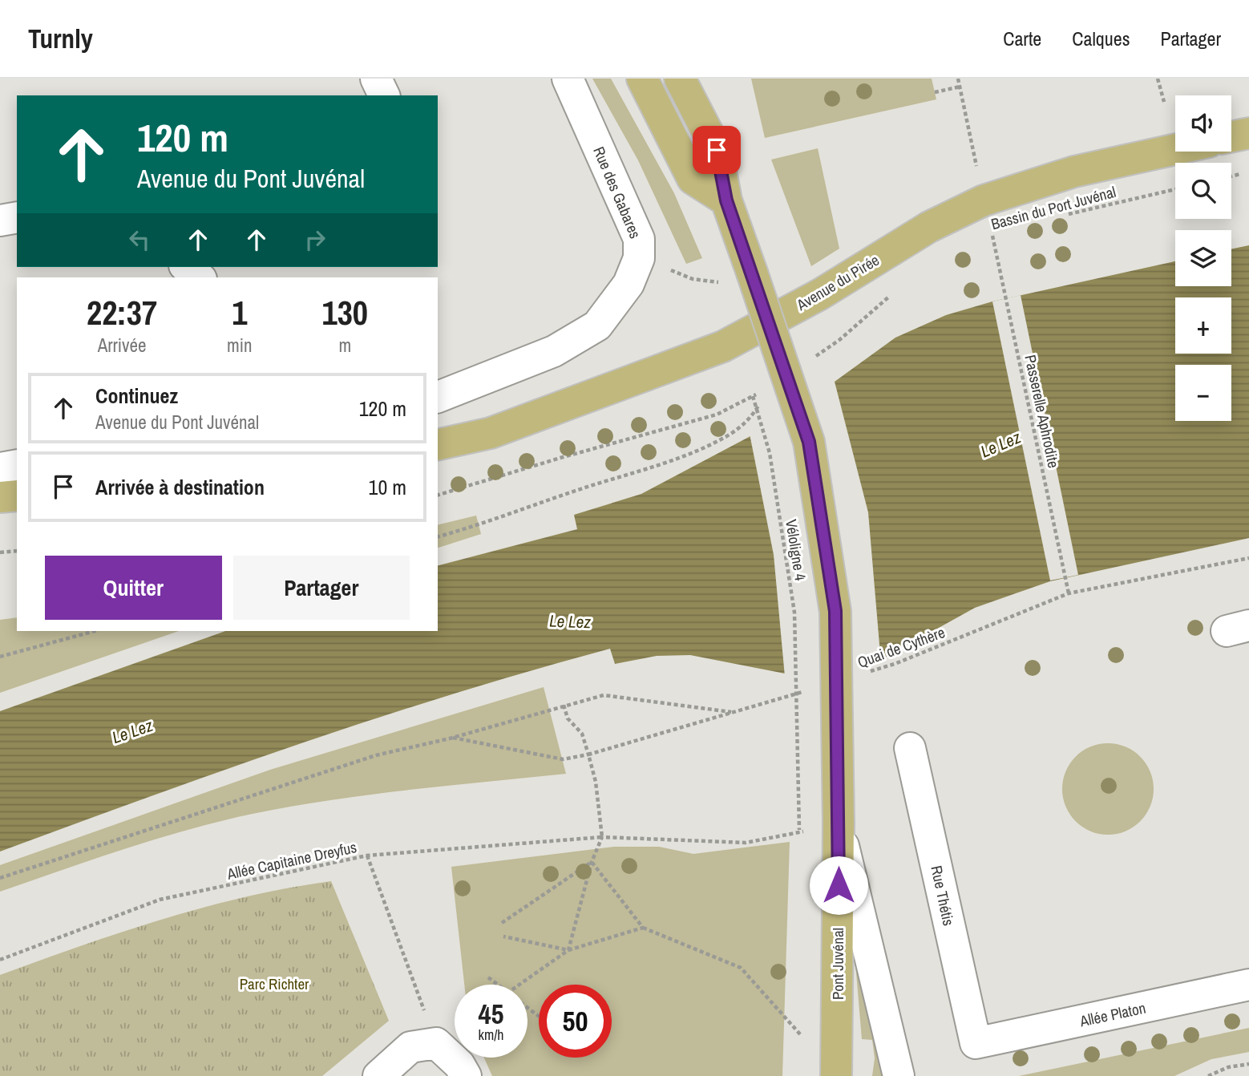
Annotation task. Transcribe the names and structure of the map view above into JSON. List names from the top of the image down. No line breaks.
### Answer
{"streets":{"main road":["Avenue du Pirée","Pont Juvénal"],"street":["Rue des Gabares","Rue Thétis","Allée Platon"],"path":["Bassin du Port Juvénal","Passerelle Aphrodite","Véloligne 4","Quai de Cythère","Allée Capitaine Dreyfus"]},"crossings":[["Bassin du Port Juvénal","Passerelle Aphrodite"],["Passerelle Aphrodite","Quai de Cythère"],["Rue Thétis","Allée Platon"]],"water":["Le Lez"],"parks":["Parc Richter"],"page":{"header":"Turnly","nav":["Carte","Calques","Partager"],"map_buttons":["+","−"],"turn":["120 m","Avenue du Pont Juvénal"],"eta":["22:37","Arrivée","1","min","130","m"],"list":[{"name":"Continuez","note":"Avenue du Pont Juvénal","value":"120 m"},{"name":"Arrivée à destination","value":"10 m"}],"buttons":["Quitter","Partager"],"speed":"45 km/h","limit":"50"}}
